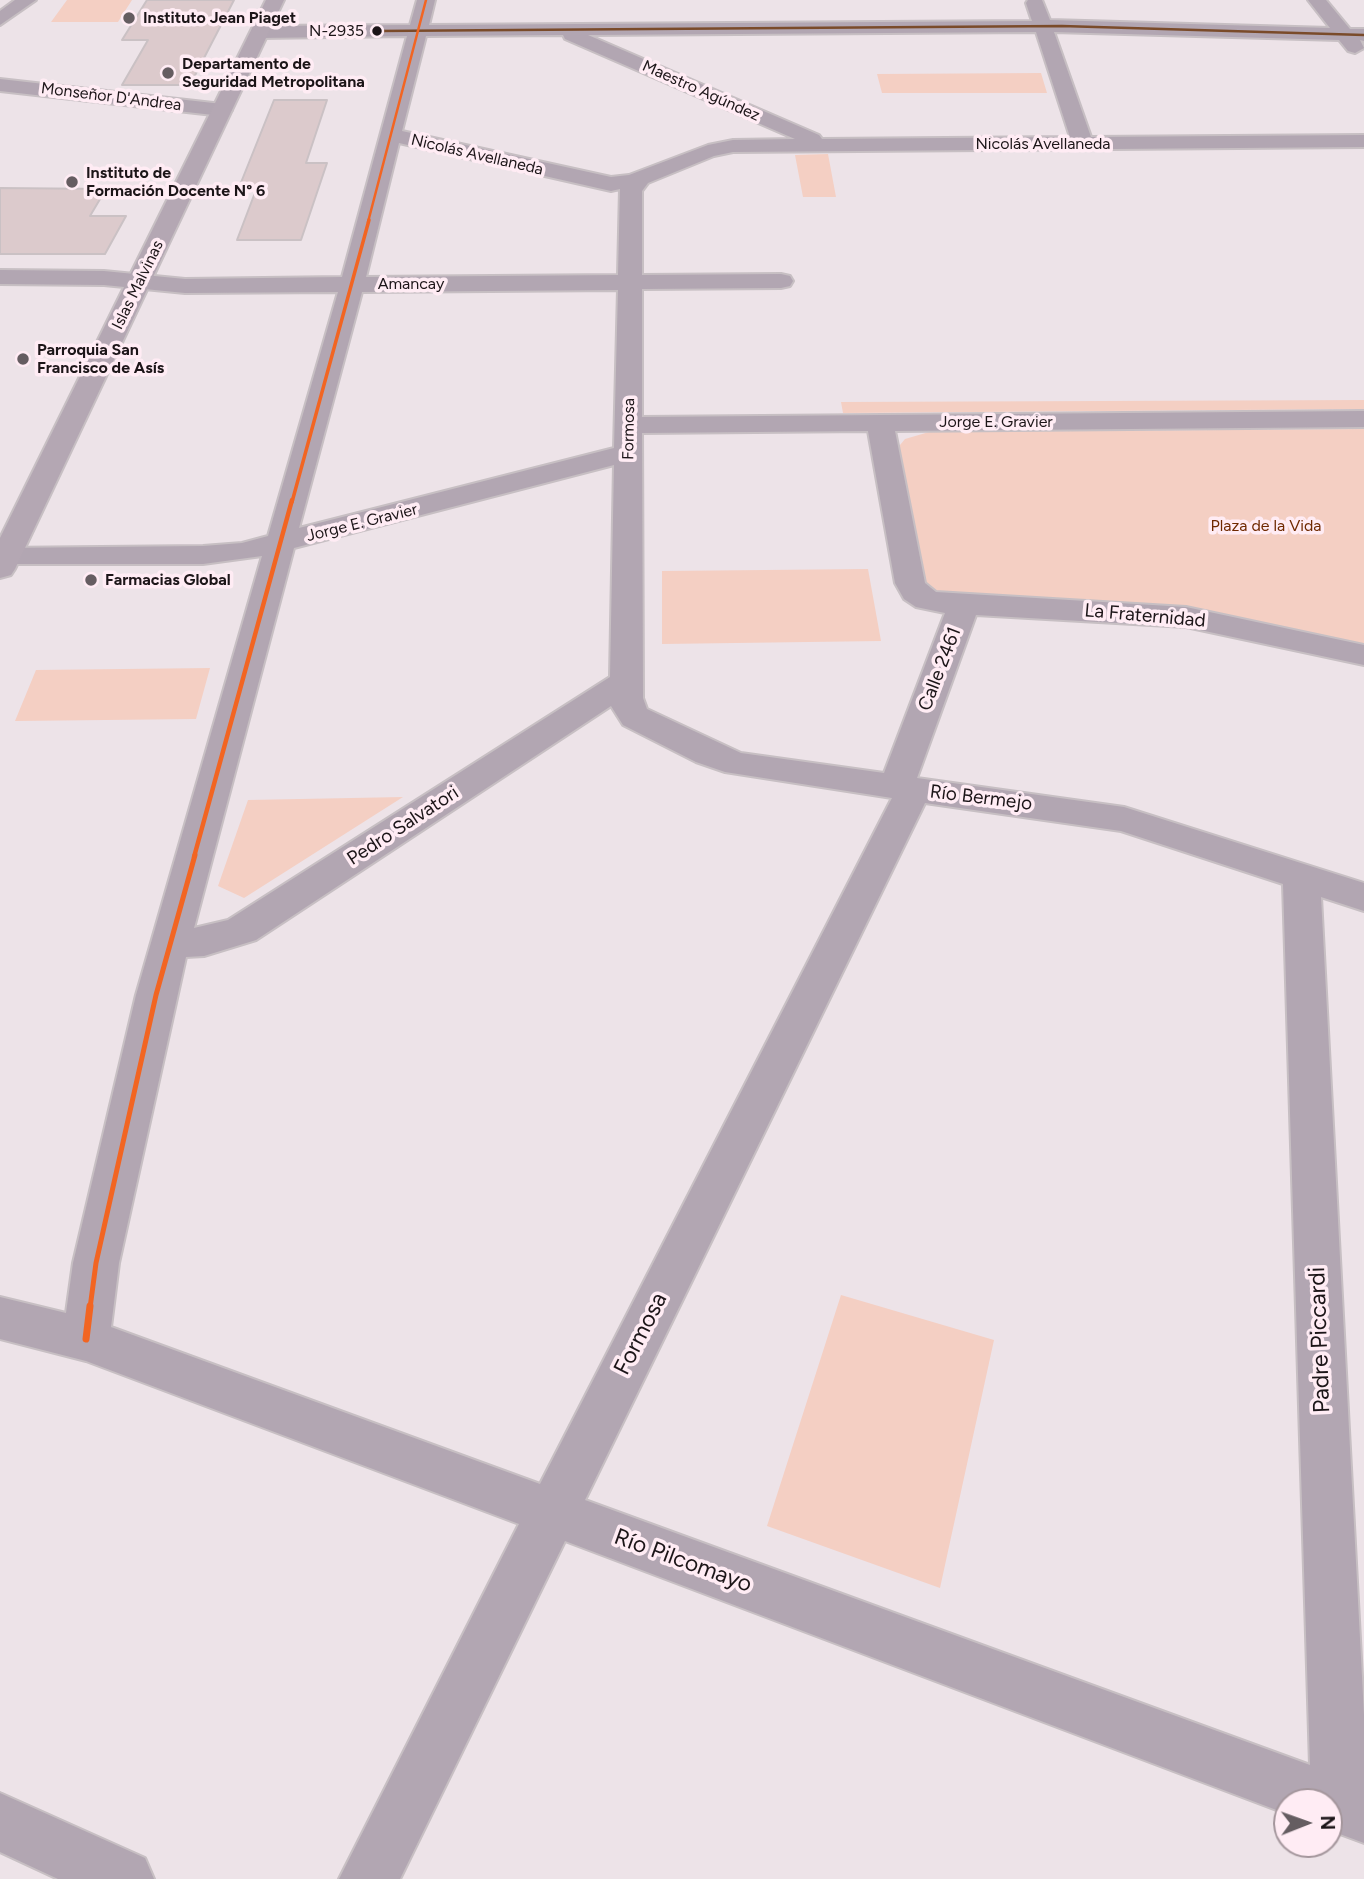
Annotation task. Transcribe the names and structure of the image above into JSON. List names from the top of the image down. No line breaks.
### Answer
{"streets":{"main road":["Islas Malvinas"],"street":["Maestro Agúndez","Monseñor D'Andrea","Nicolás Avellaneda","Amancay","Jorge E. Gravier","Formosa","La Fraternidad","Calle 2461","Río Bermejo","Pedro Salvatori","Padre Piccardi","Río Pilcomayo"]},"crossings":[["Maestro Agúndez","Nicolás Avellaneda"],["Monseñor D'Andrea","Islas Malvinas"],["Nicolás Avellaneda","Formosa"],["Amancay","Islas Malvinas"],["Amancay","Formosa"],["Islas Malvinas","Jorge E. Gravier"],["Jorge E. Gravier","Formosa"],["Jorge E. Gravier","Calle 2461"],["Formosa","Calle 2461"],["Formosa","Río Bermejo"],["Formosa","Pedro Salvatori"],["Formosa","Río Pilcomayo"],["La Fraternidad","Calle 2461"],["Calle 2461","Río Bermejo"],["Río Bermejo","Pedro Salvatori"],["Río Bermejo","Padre Piccardi"],["Padre Piccardi","Río Pilcomayo"]],"parks":["Plaza de la Vida"],"places":["Instituto Jean Piaget","N-2935","Departamento de Seguridad Metropolitana","Instituto de Formación Docente N° 6","Parroquia San Francisco de Asís","Farmacias Global"],"north":"right"}
